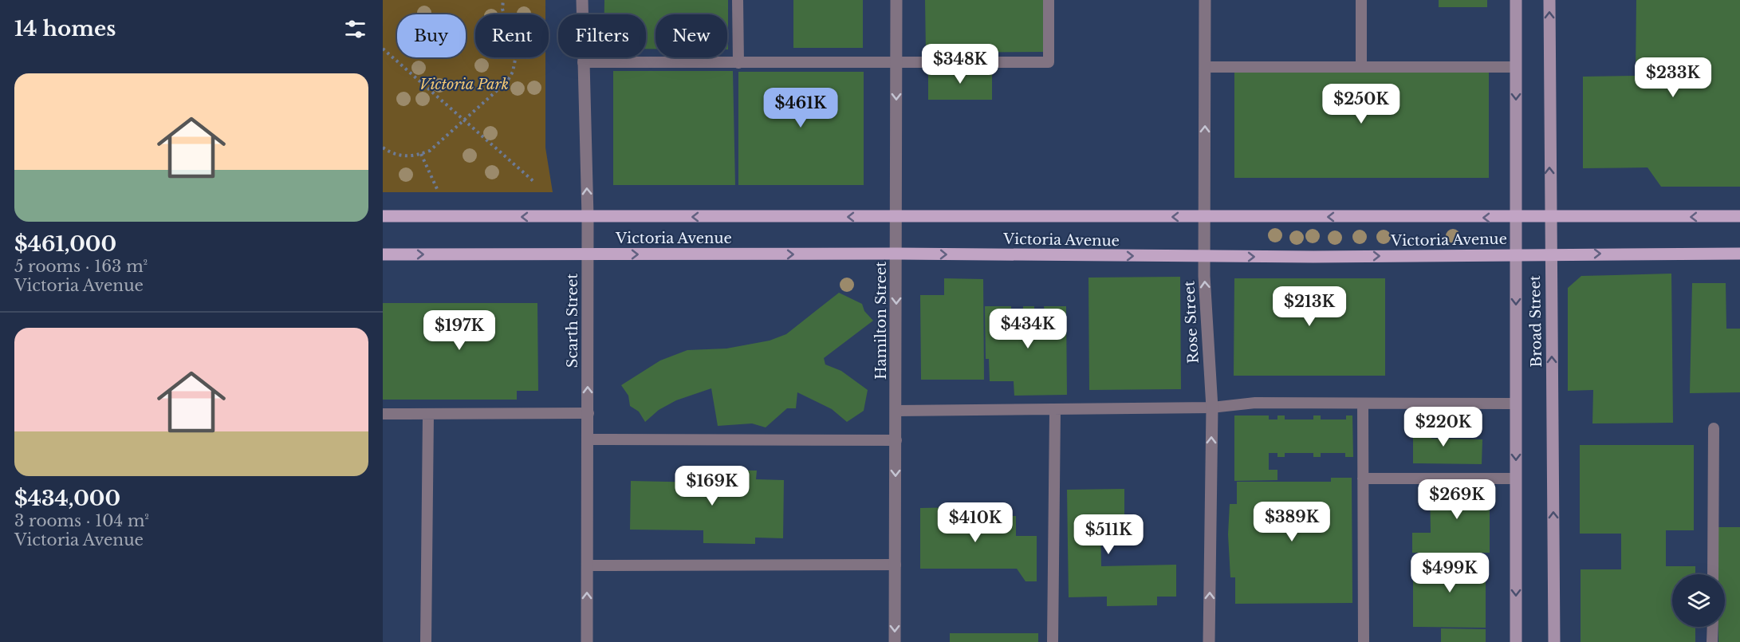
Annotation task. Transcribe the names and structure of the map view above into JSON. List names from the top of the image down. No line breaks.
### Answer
{"streets":{"main road":["Victoria Avenue","Broad Street"],"street":["Scarth Street","Hamilton Street","Rose Street"]},"crossings":[["Victoria Avenue","Scarth Street"],["Victoria Avenue","Hamilton Street"],["Victoria Avenue","Broad Street"],["Victoria Avenue","Rose Street"]],"one_way":["Scarth Street","Hamilton Street","Rose Street"],"parks":["Victoria Park"],"page":{"heading":"14 homes","chip":["Buy","Rent","Filters","New"],"price":["$348K","$233K","$250K","$461K","$213K","$434K","$197K","$220K","$169K","$269K","$389K","$410K","$511K","$499K"],"list":[{"name":"$461,000","note":"5 rooms · 163 m² · Victoria Avenue"},{"name":"$434,000","note":"3 rooms · 104 m² · Victoria Avenue"}]}}
